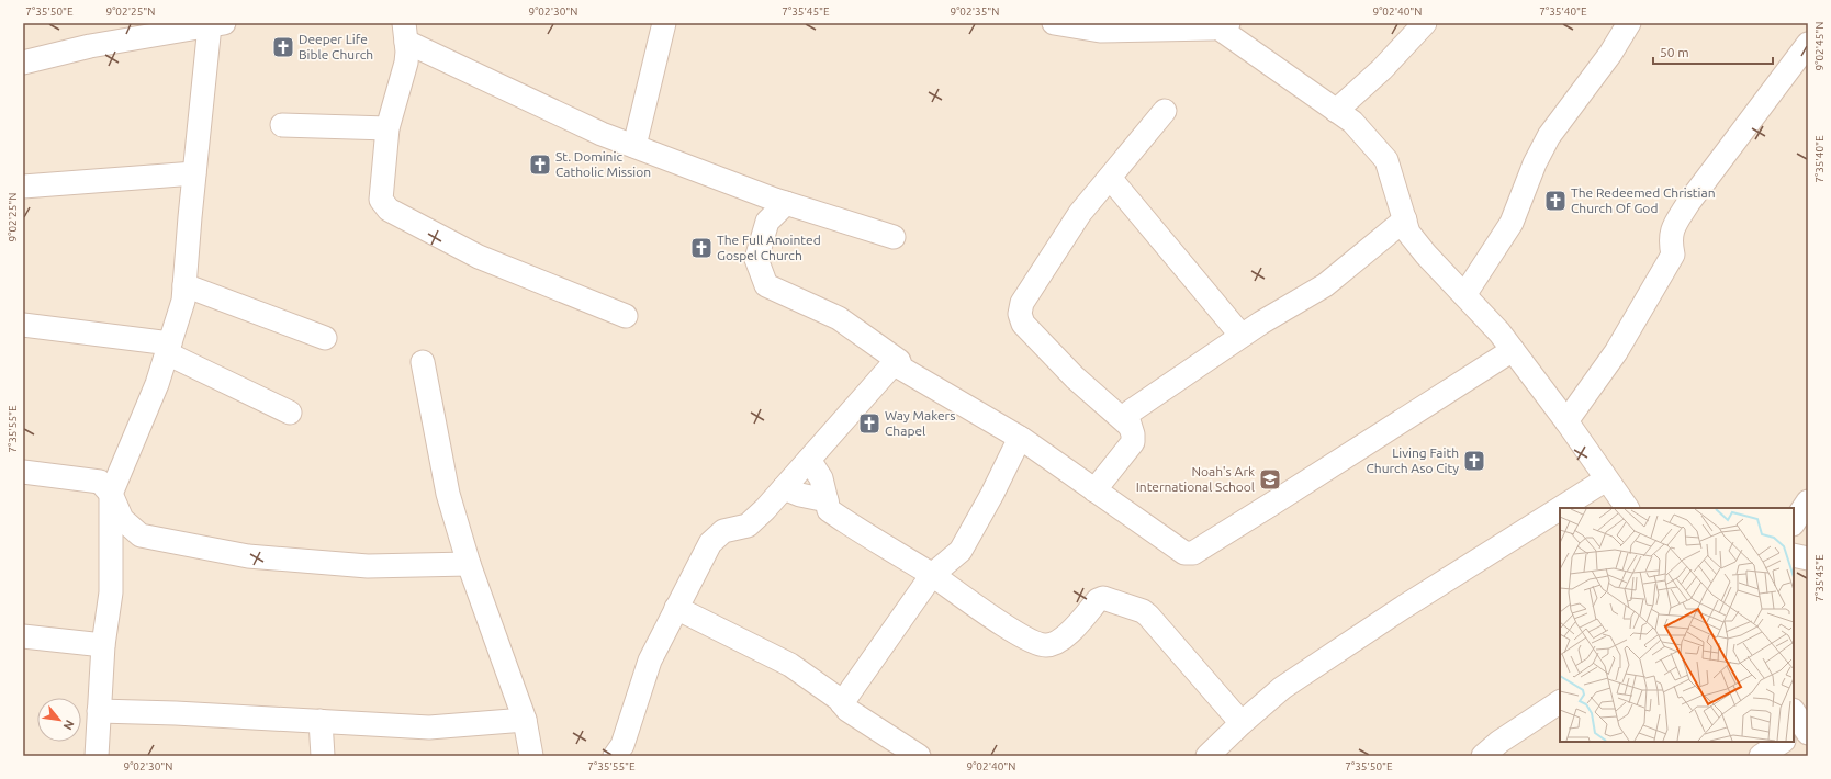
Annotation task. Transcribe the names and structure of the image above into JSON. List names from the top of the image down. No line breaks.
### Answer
{"places":{"church":["Deeper Life Bible Church","St. Dominic Catholic Mission","The Redeemed Christian Church Of God","The Full Anointed Gospel Church","Way Makers Chapel","Living Faith Church Aso City"],"school or university":["Noah's Ark International School"]},"scale_bar":"50 m","north":"bottom right","coordinates":["7°35'50\"E","9°02'25\"N","9°02'30\"N","7°35'45\"E","9°02'35\"N","9°02'40\"N","7°35'40\"E","9°02'45\"N","7°35'55\"E"]}
